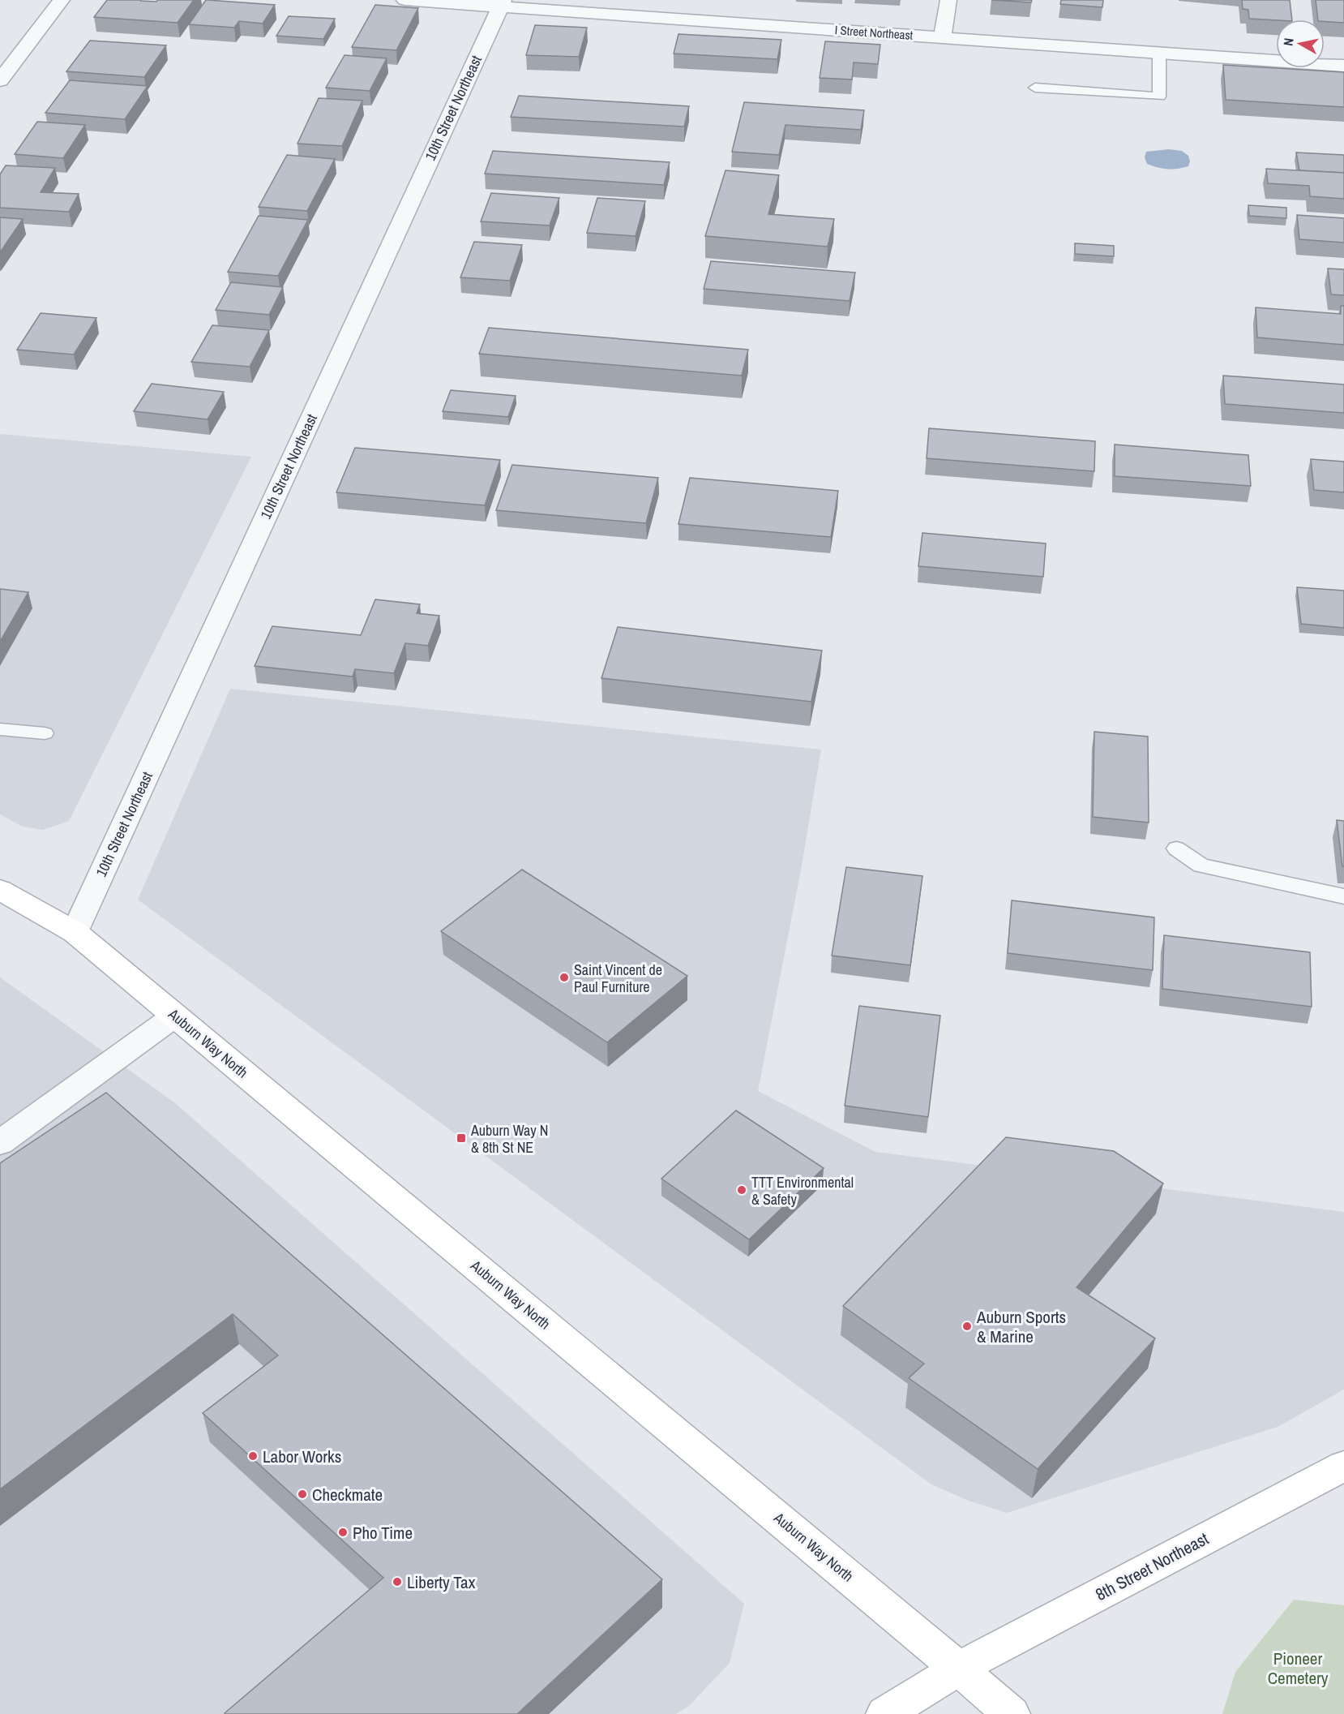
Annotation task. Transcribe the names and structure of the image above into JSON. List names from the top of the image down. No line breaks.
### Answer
{"streets":{"main road":["Auburn Way North","8th Street Northeast"],"street":["I Street Northeast","10th Street Northeast"]},"crossings":[["I Street Northeast","10th Street Northeast"],["10th Street Northeast","Auburn Way North"],["Auburn Way North","8th Street Northeast"]],"parks":["Pioneer Cemetery"],"places":{"other":["Saint Vincent de Paul Furniture","TTT Environmental & Safety","Auburn Sports & Marine","Labor Works","Checkmate","Pho Time","Liberty Tax"],"transit":["Auburn Way N & 8th St NE"]},"north":"left"}
